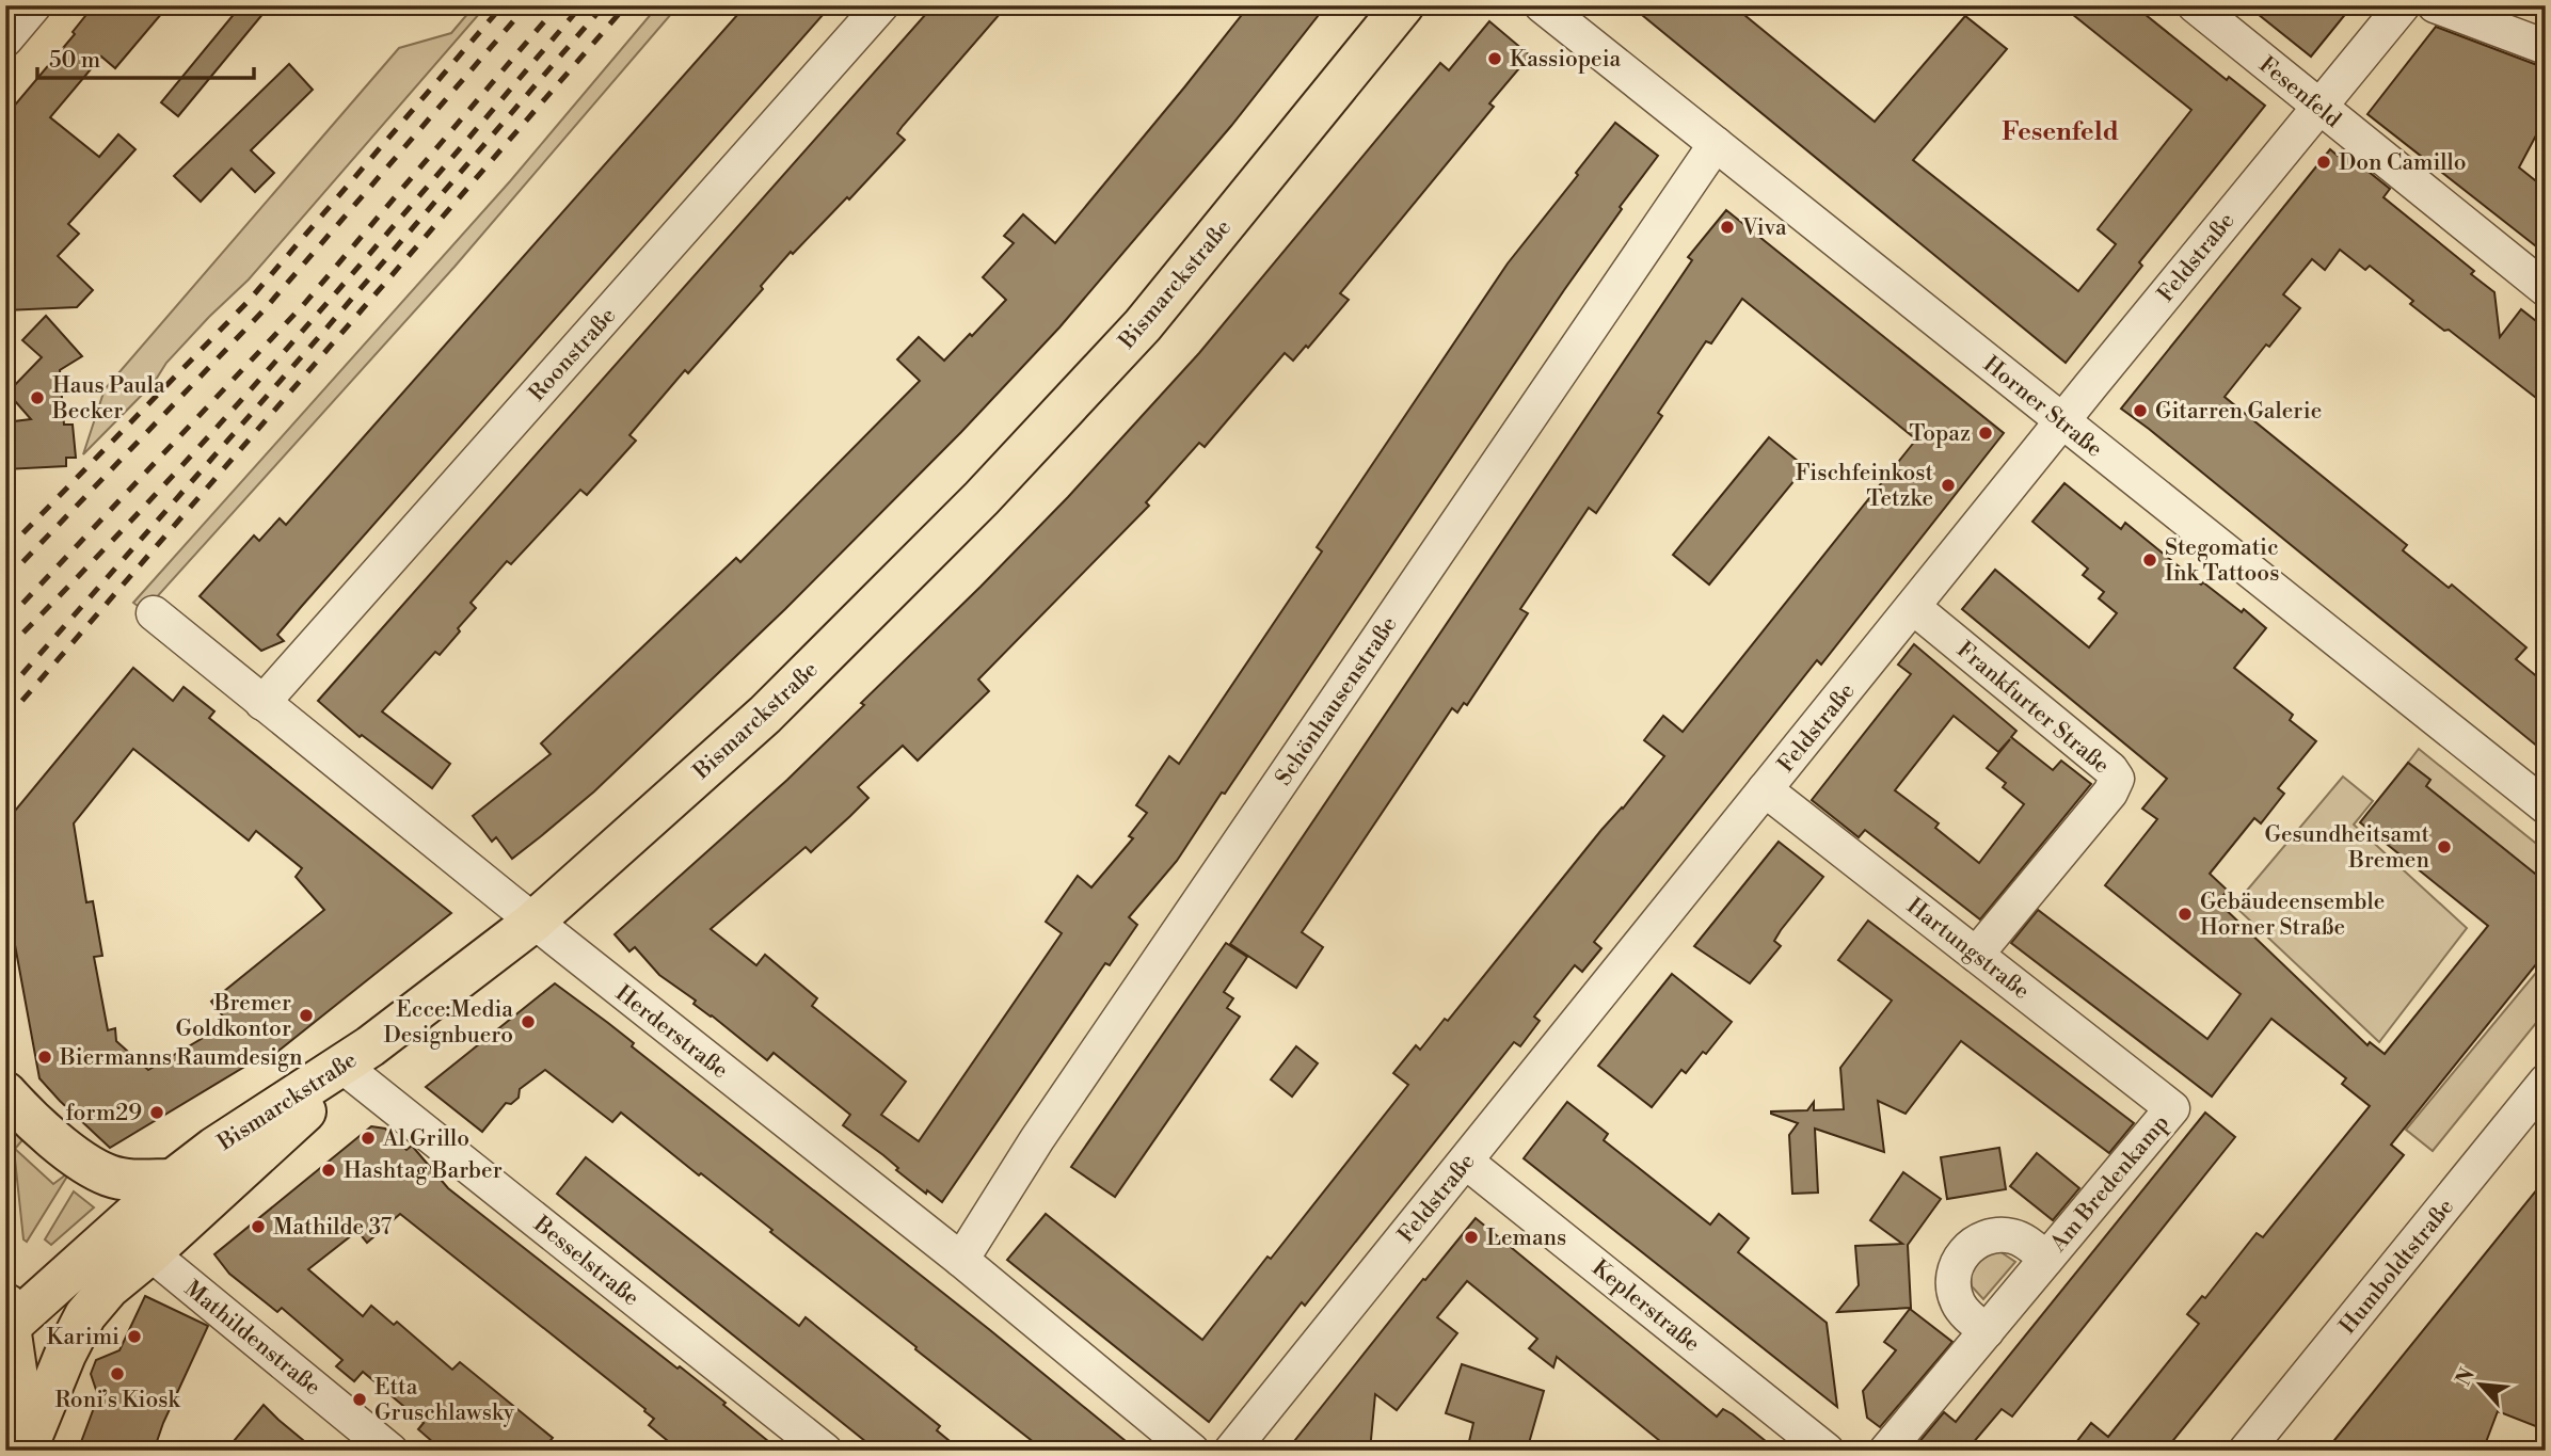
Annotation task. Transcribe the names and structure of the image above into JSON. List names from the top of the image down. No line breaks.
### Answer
{"streets":{"main road":["Bismarckstraße"],"street":["Fesenfeld","Feldstraße","Roonstraße","Horner Straße","Schönhausenstraße","Frankfurter Straße","Hartungstraße","Herderstraße","Am Bredenkamp","Besselstraße","Humboldtstraße","Keplerstraße","Mathildenstraße"]},"crossings":[["Fesenfeld","Feldstraße"],["Feldstraße","Horner Straße"],["Feldstraße","Frankfurter Straße"],["Feldstraße","Hartungstraße"],["Feldstraße","Keplerstraße"],["Bismarckstraße","Herderstraße"],["Bismarckstraße","Besselstraße"],["Roonstraße","Herderstraße"],["Horner Straße","Schönhausenstraße"],["Schönhausenstraße","Herderstraße"],["Frankfurter Straße","Hartungstraße"],["Hartungstraße","Am Bredenkamp"]],"districts":["Fesenfeld"],"places":["Kassiopeia","Don Camillo","Viva","Haus Paula Becker","Gitarren Galerie","Topaz","Fischfeinkost Tetzke","Stegomatic Ink Tattoos","Gesundheitsamt Bremen","Gebäudeensemble Horner Straße","Bremer Goldkontor","Ecce:Media Designbuero","Biermanns Raumdesign","form29","Al Grillo","Hashtag Barber","Mathilde 37","Lemans","Karimi","Roniʼs Kiosk","Etta Gruschlawsky"],"scale_bar":"50 m","north":"top left"}
